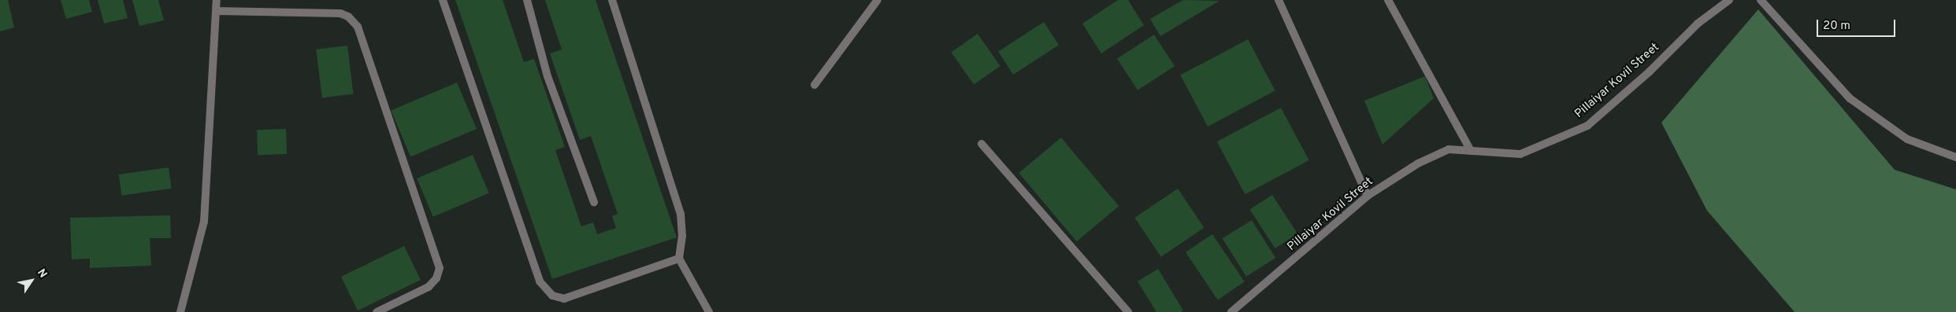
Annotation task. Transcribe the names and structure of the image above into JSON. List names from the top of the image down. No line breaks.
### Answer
{"streets":{"street":["Pillaiyar Kovil Street"]},"scale_bar":"20 m","north":"top right"}
